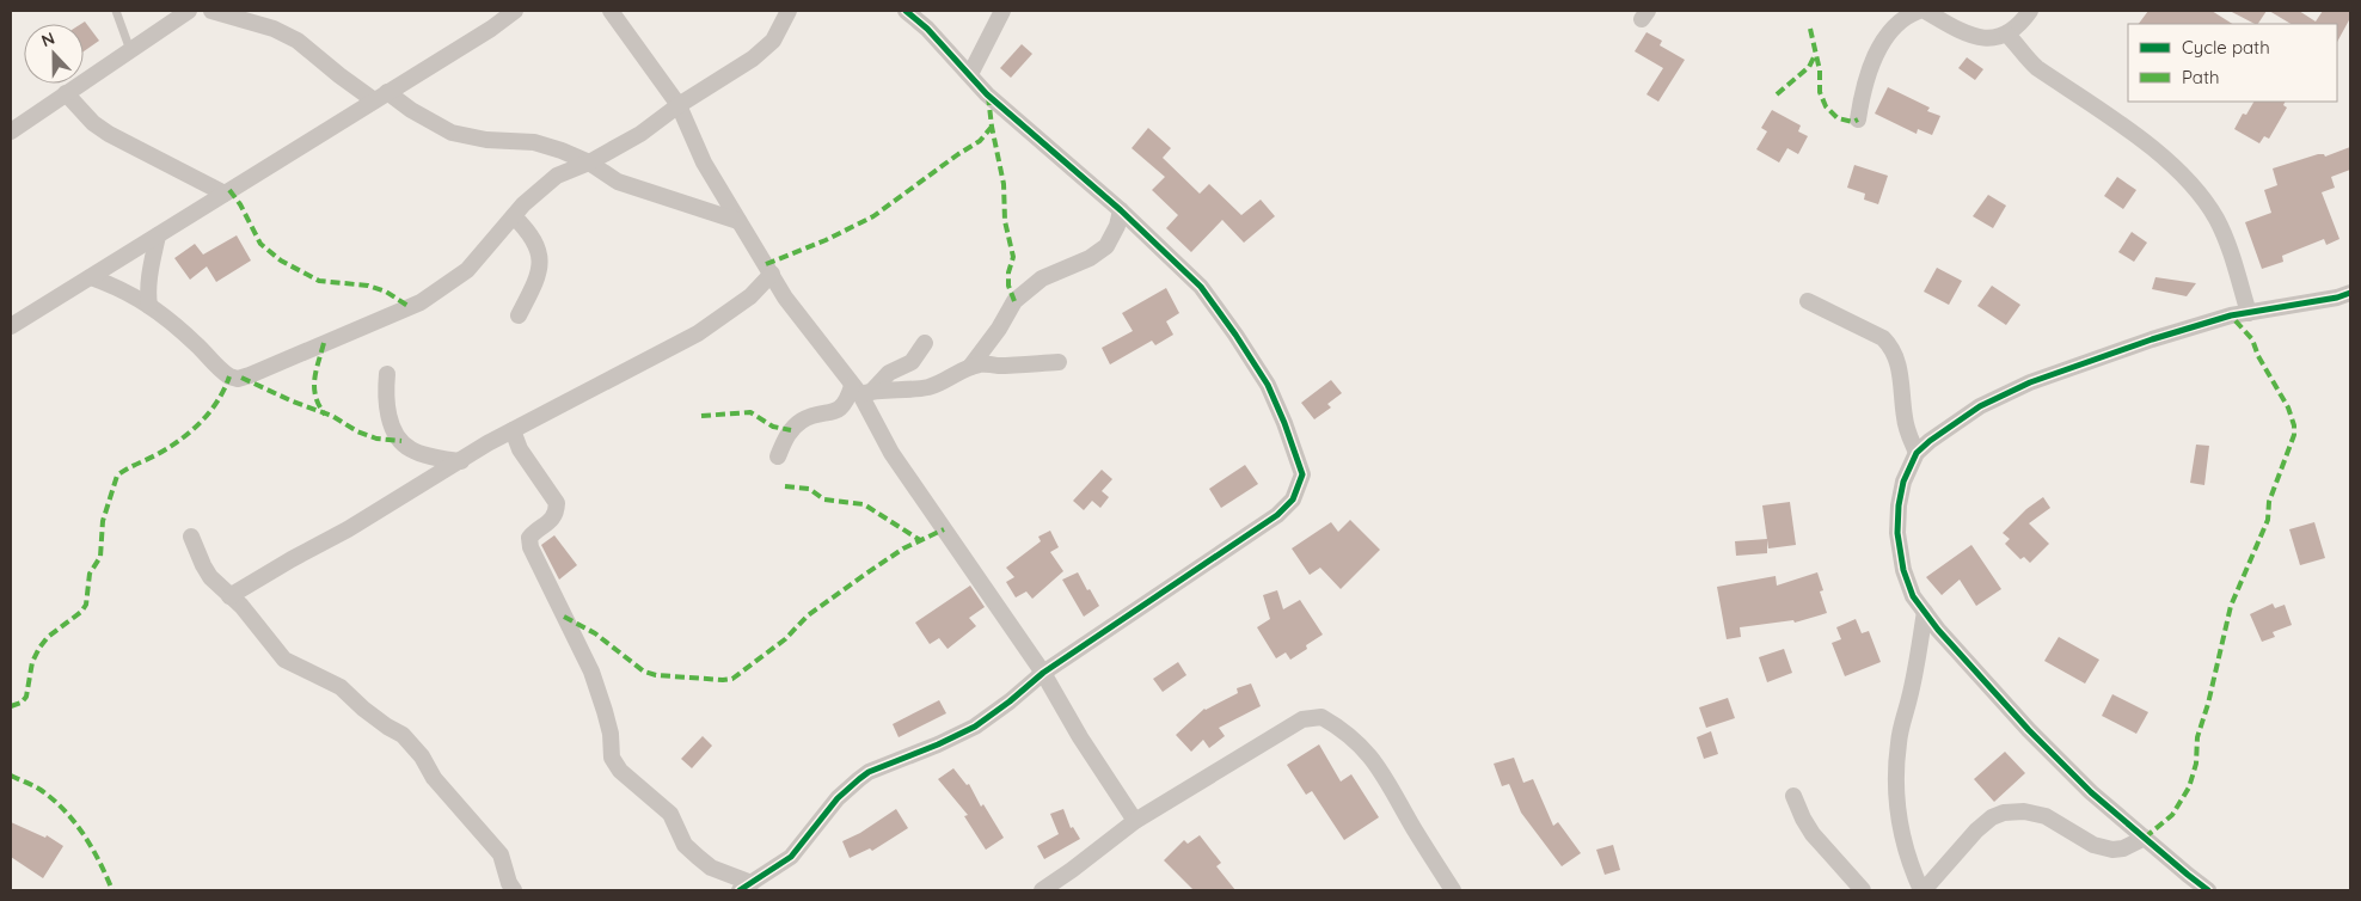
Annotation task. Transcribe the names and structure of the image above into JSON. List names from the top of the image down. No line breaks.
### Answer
{"legend":["Cycle path","Path"],"north":"top"}
